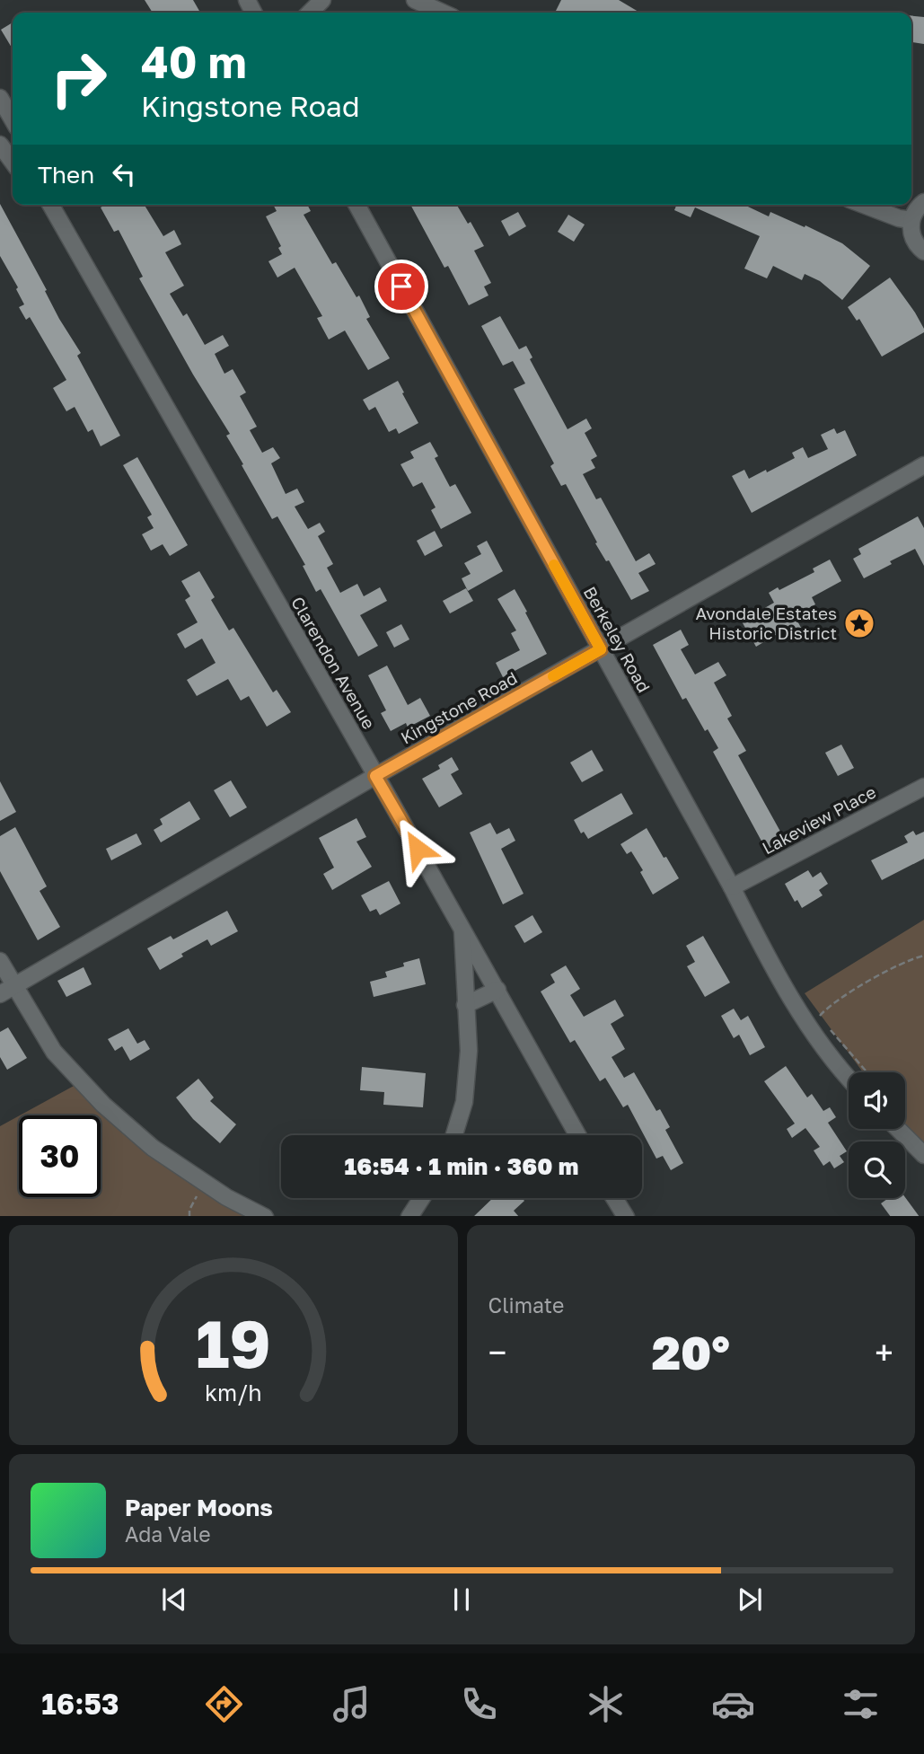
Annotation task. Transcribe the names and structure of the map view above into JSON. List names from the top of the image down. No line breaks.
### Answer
{"streets":{"street":["Berkeley Road","Clarendon Avenue","Kingstone Road","Lakeview Place"]},"crossings":[["Berkeley Road","Kingstone Road"],["Berkeley Road","Lakeview Place"],["Clarendon Avenue","Kingstone Road"]],"places":{"place":["Avondale Estates Historic District"]},"page":{"turn":["40 m","Kingstone Road"],"then":"Then","limit":"30","trip":"16:54 · 1 min · 360 m","tile":"Climate","heat":["−","20°","+"],"song":["Paper Moons","Ada Vale"],"tabs":"16:53","gauge":["19","km/h"]}}
